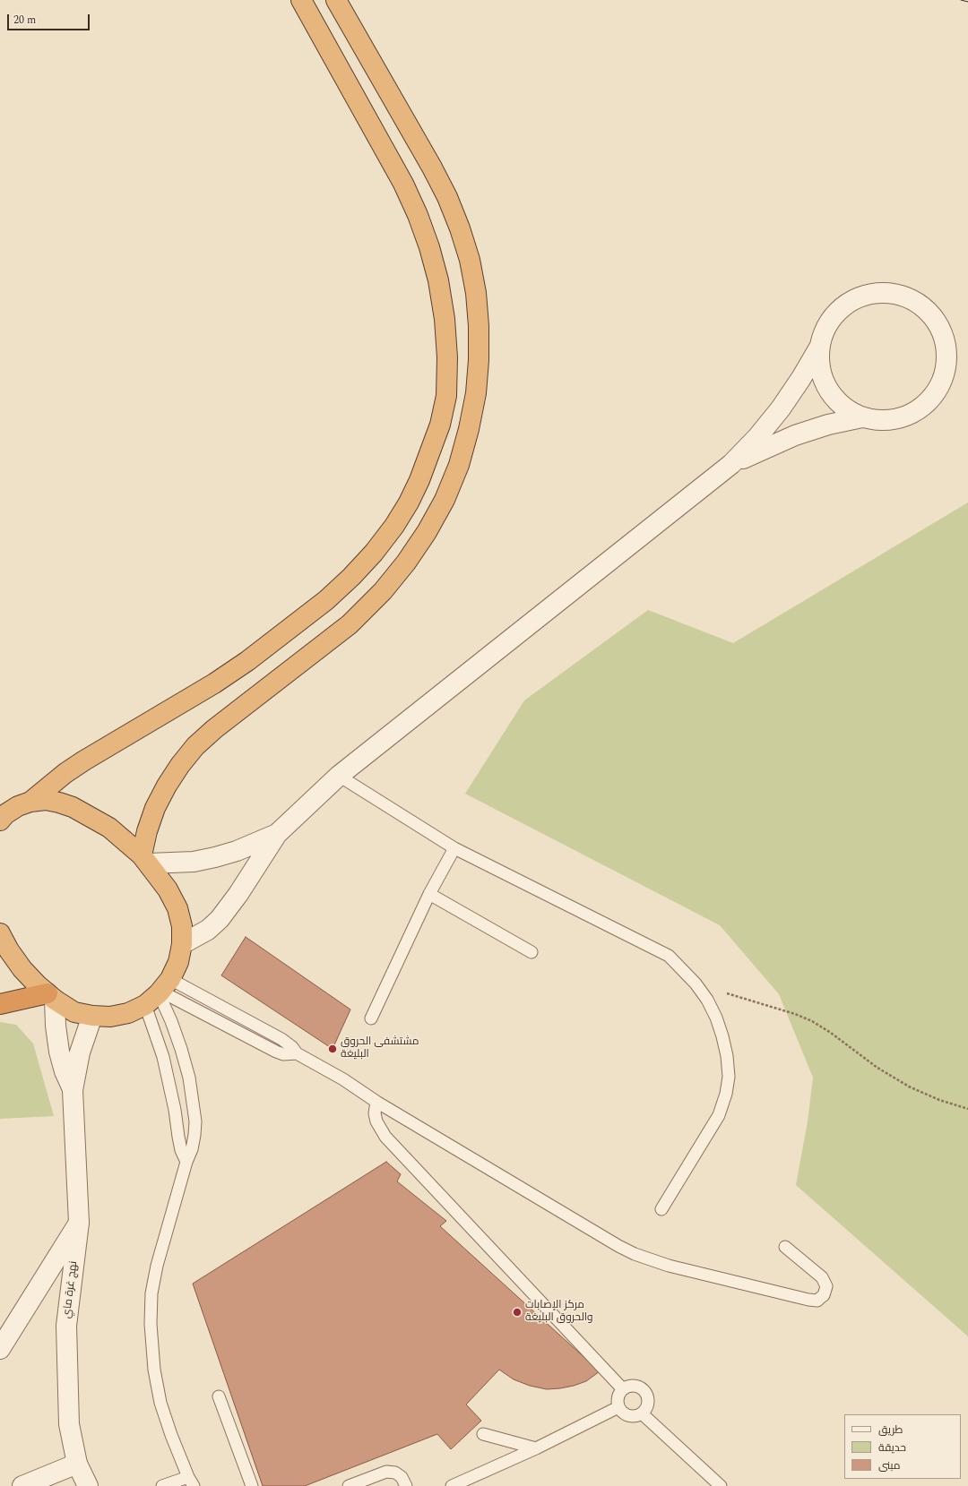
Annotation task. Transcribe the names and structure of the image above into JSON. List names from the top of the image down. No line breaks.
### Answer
{"streets":{"street":["نهج غرة ماي"]},"places":["مشتشفى الحروق البليغة","مركز الإصابات والحروق البليغة"],"legend":["طريق","حديقة","مبنى"],"scale_bar":"20 m"}
